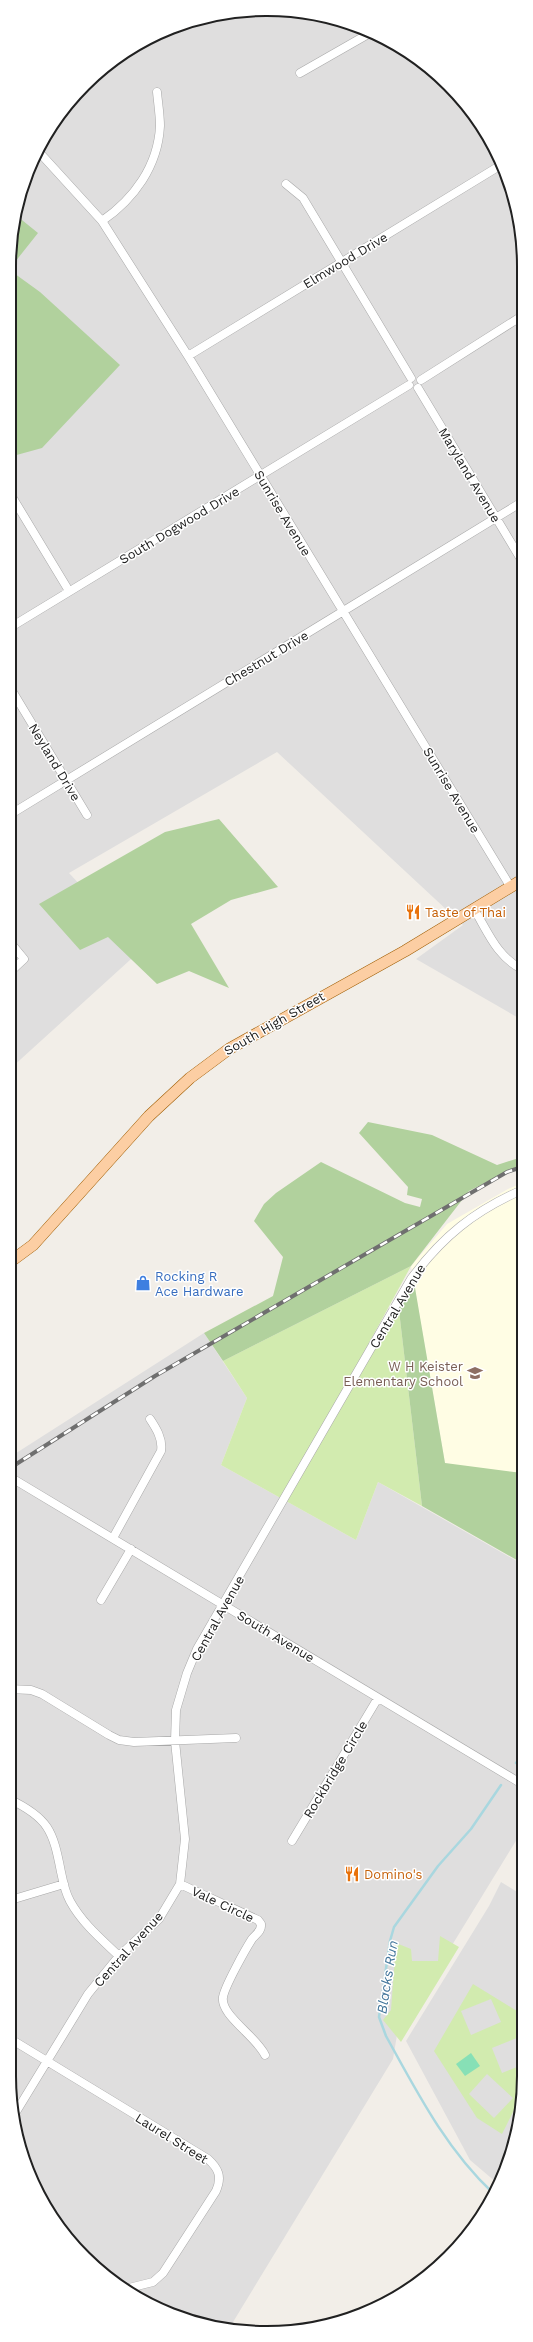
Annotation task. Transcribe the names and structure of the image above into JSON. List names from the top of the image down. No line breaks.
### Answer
{"streets":{"main road":["South High Street"],"street":["Elmwood Drive","Maryland Avenue","Sunrise Avenue","South Dogwood Drive","Chestnut Drive","Neyland Drive","Central Avenue","South Avenue","Rockbridge Circle","Vale Circle","Laurel Street"]},"crossings":[["Elmwood Drive","Sunrise Avenue"],["Maryland Avenue","South Dogwood Drive"],["Maryland Avenue","Chestnut Drive"],["Sunrise Avenue","South Dogwood Drive"],["Sunrise Avenue","Chestnut Drive"],["Sunrise Avenue","South High Street"],["Chestnut Drive","Neyland Drive"],["Central Avenue","South Avenue"],["Central Avenue","Vale Circle"],["Central Avenue","Laurel Street"],["South Avenue","Rockbridge Circle"]],"water":["Blacks Run"],"places":{"restaurant":["Taste of Thai","Domino's"],"shop":["Rocking R Ace Hardware"],"school or university":["W H Keister Elementary School"]}}
